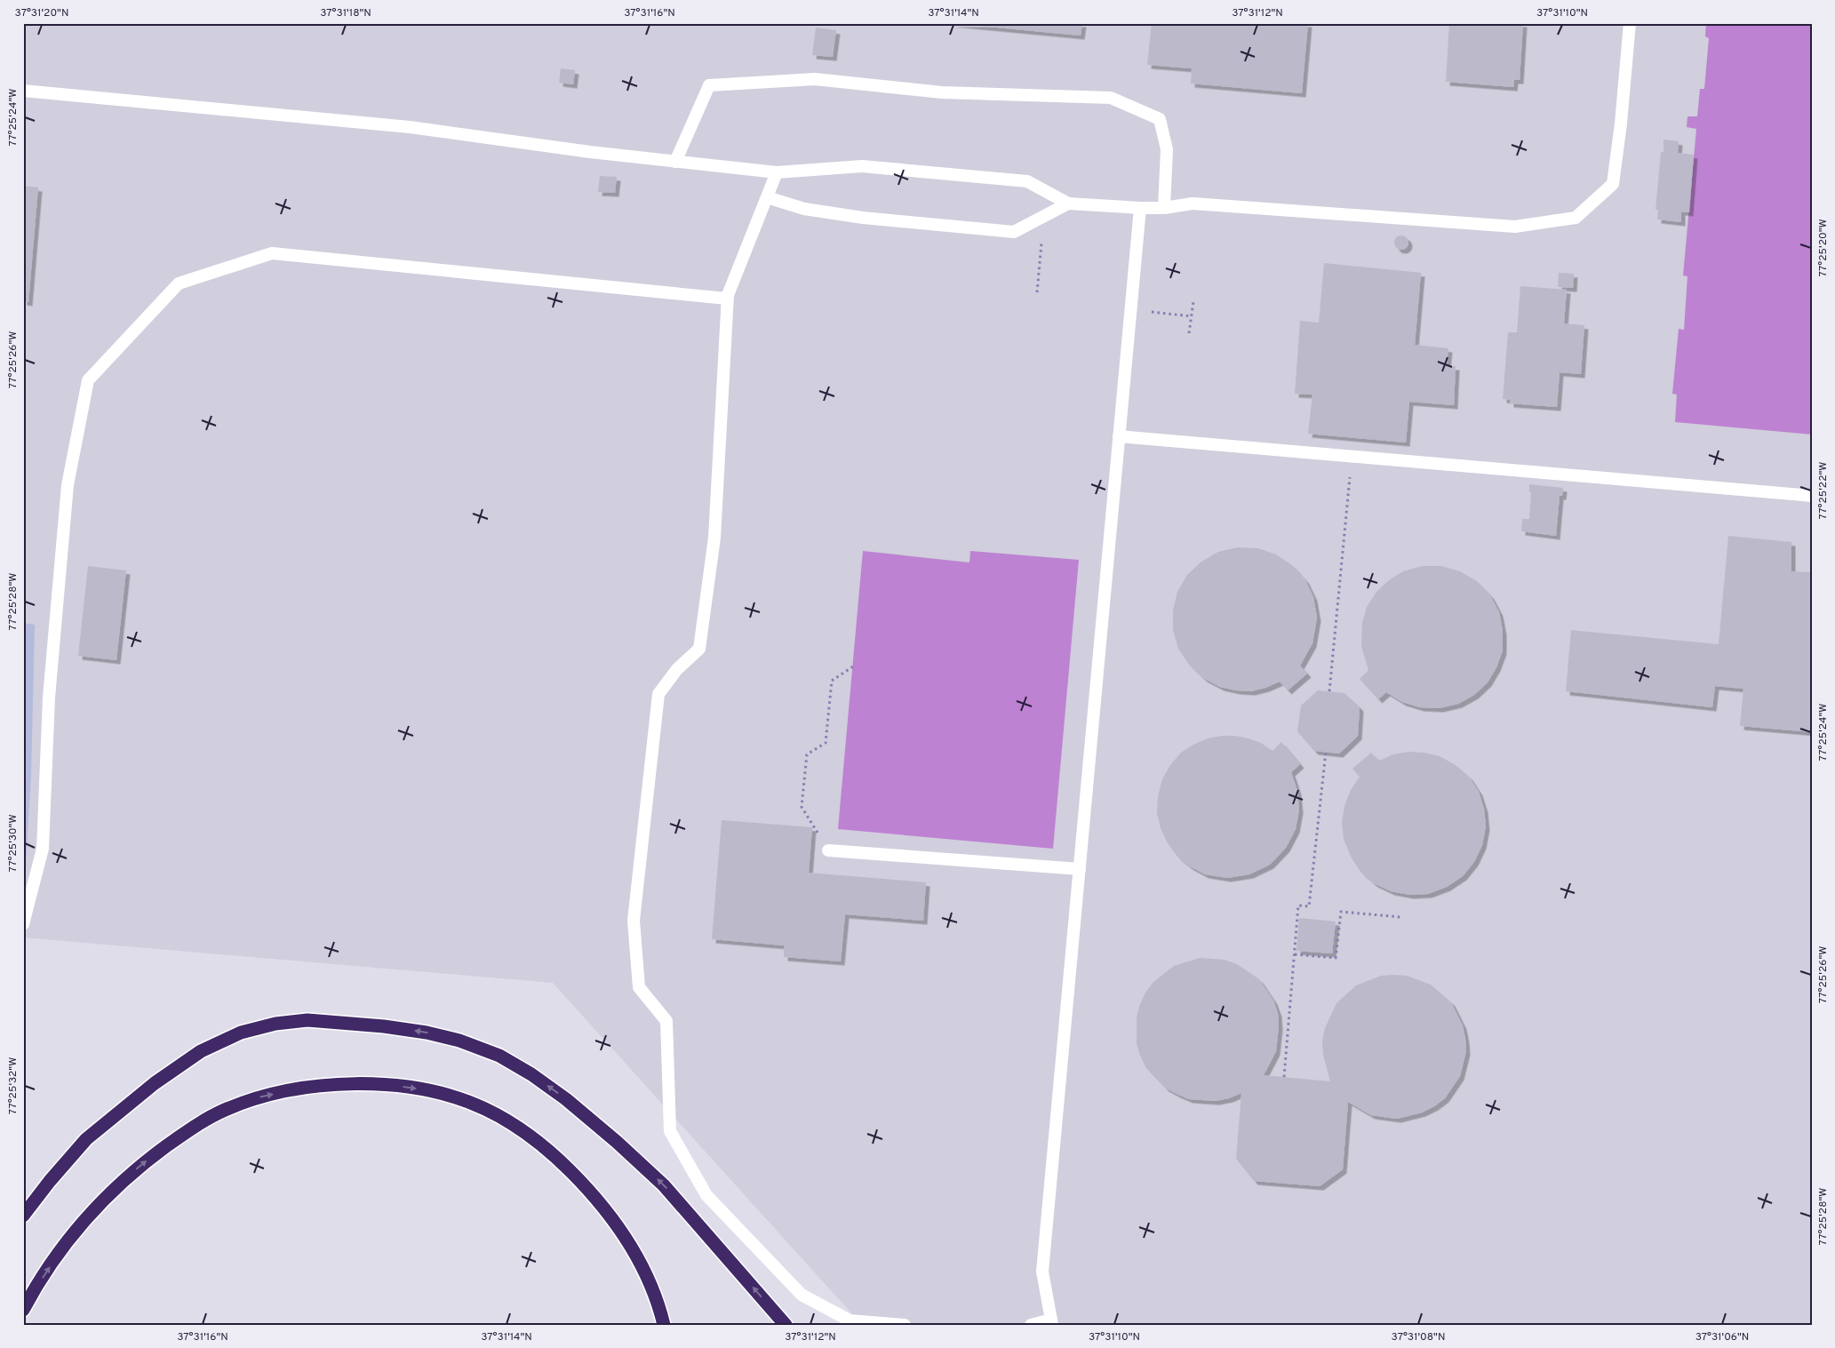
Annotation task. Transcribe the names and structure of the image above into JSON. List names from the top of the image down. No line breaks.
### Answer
{"coordinates":["37°31'20\"N","37°31'18\"N","37°31'16\"N","37°31'14\"N","37°31'12\"N","37°31'10\"N","77°25'24\"W","77°25'20\"W","77°25'26\"W","77°25'22\"W","77°25'28\"W","77°25'30\"W","77°25'32\"W","37°31'08\"N","37°31'06\"N"]}
